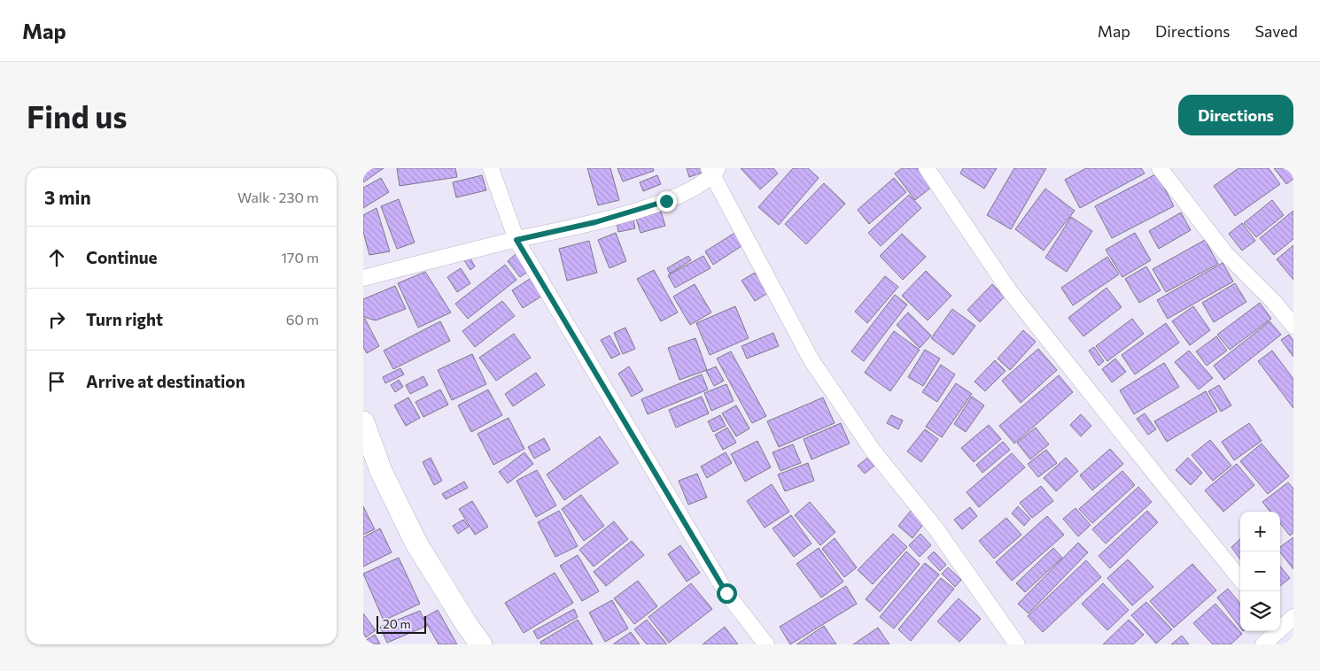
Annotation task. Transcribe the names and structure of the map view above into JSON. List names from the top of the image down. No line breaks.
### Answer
{"scale_bar":"20 m","page":{"header":"Map","nav":["Map","Directions","Saved"],"buttons":"Directions","title":"Find us","heading":["3 min","Walk · 230 m"],"list":[["Continue","170 m"],["Turn right","60 m"],"Arrive at destination"],"map_buttons":["+","−"],"scale":"20 m"}}
